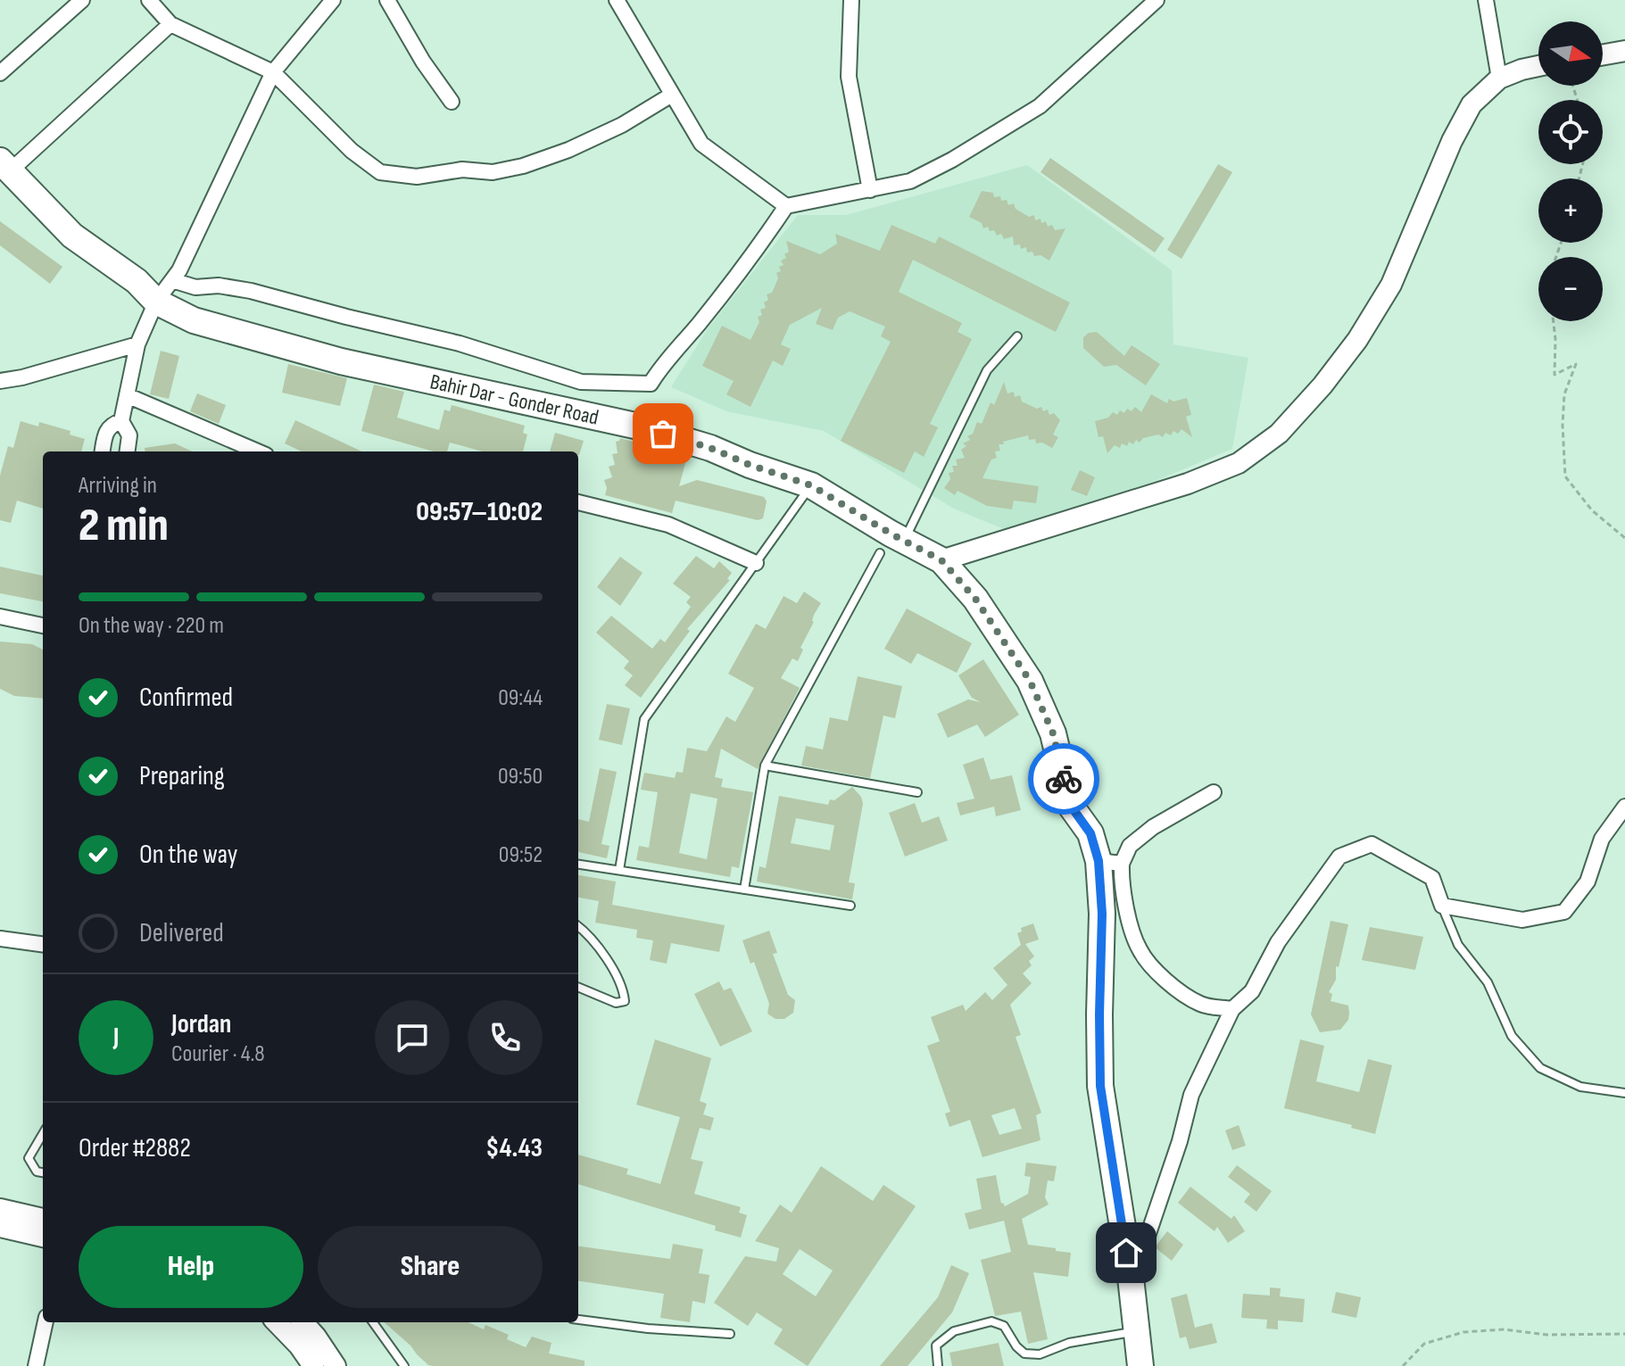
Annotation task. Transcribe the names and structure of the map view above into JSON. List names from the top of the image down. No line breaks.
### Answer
{"streets":{"highway":["Bahir Dar - Gonder Road"]},"north":"right","page":{"map_buttons":["+","−"],"heading":["2 min","Arriving in","09:57–10:02"],"panel":["Jordan","Courier · 4.8","Order #2882","$4.43"],"bar":"On the way · 220 m","list":[["Confirmed","09:44"],["Preparing","09:50"],["On the way","09:52"],"Delivered"],"round":"J","buttons":["Help","Share"]}}
